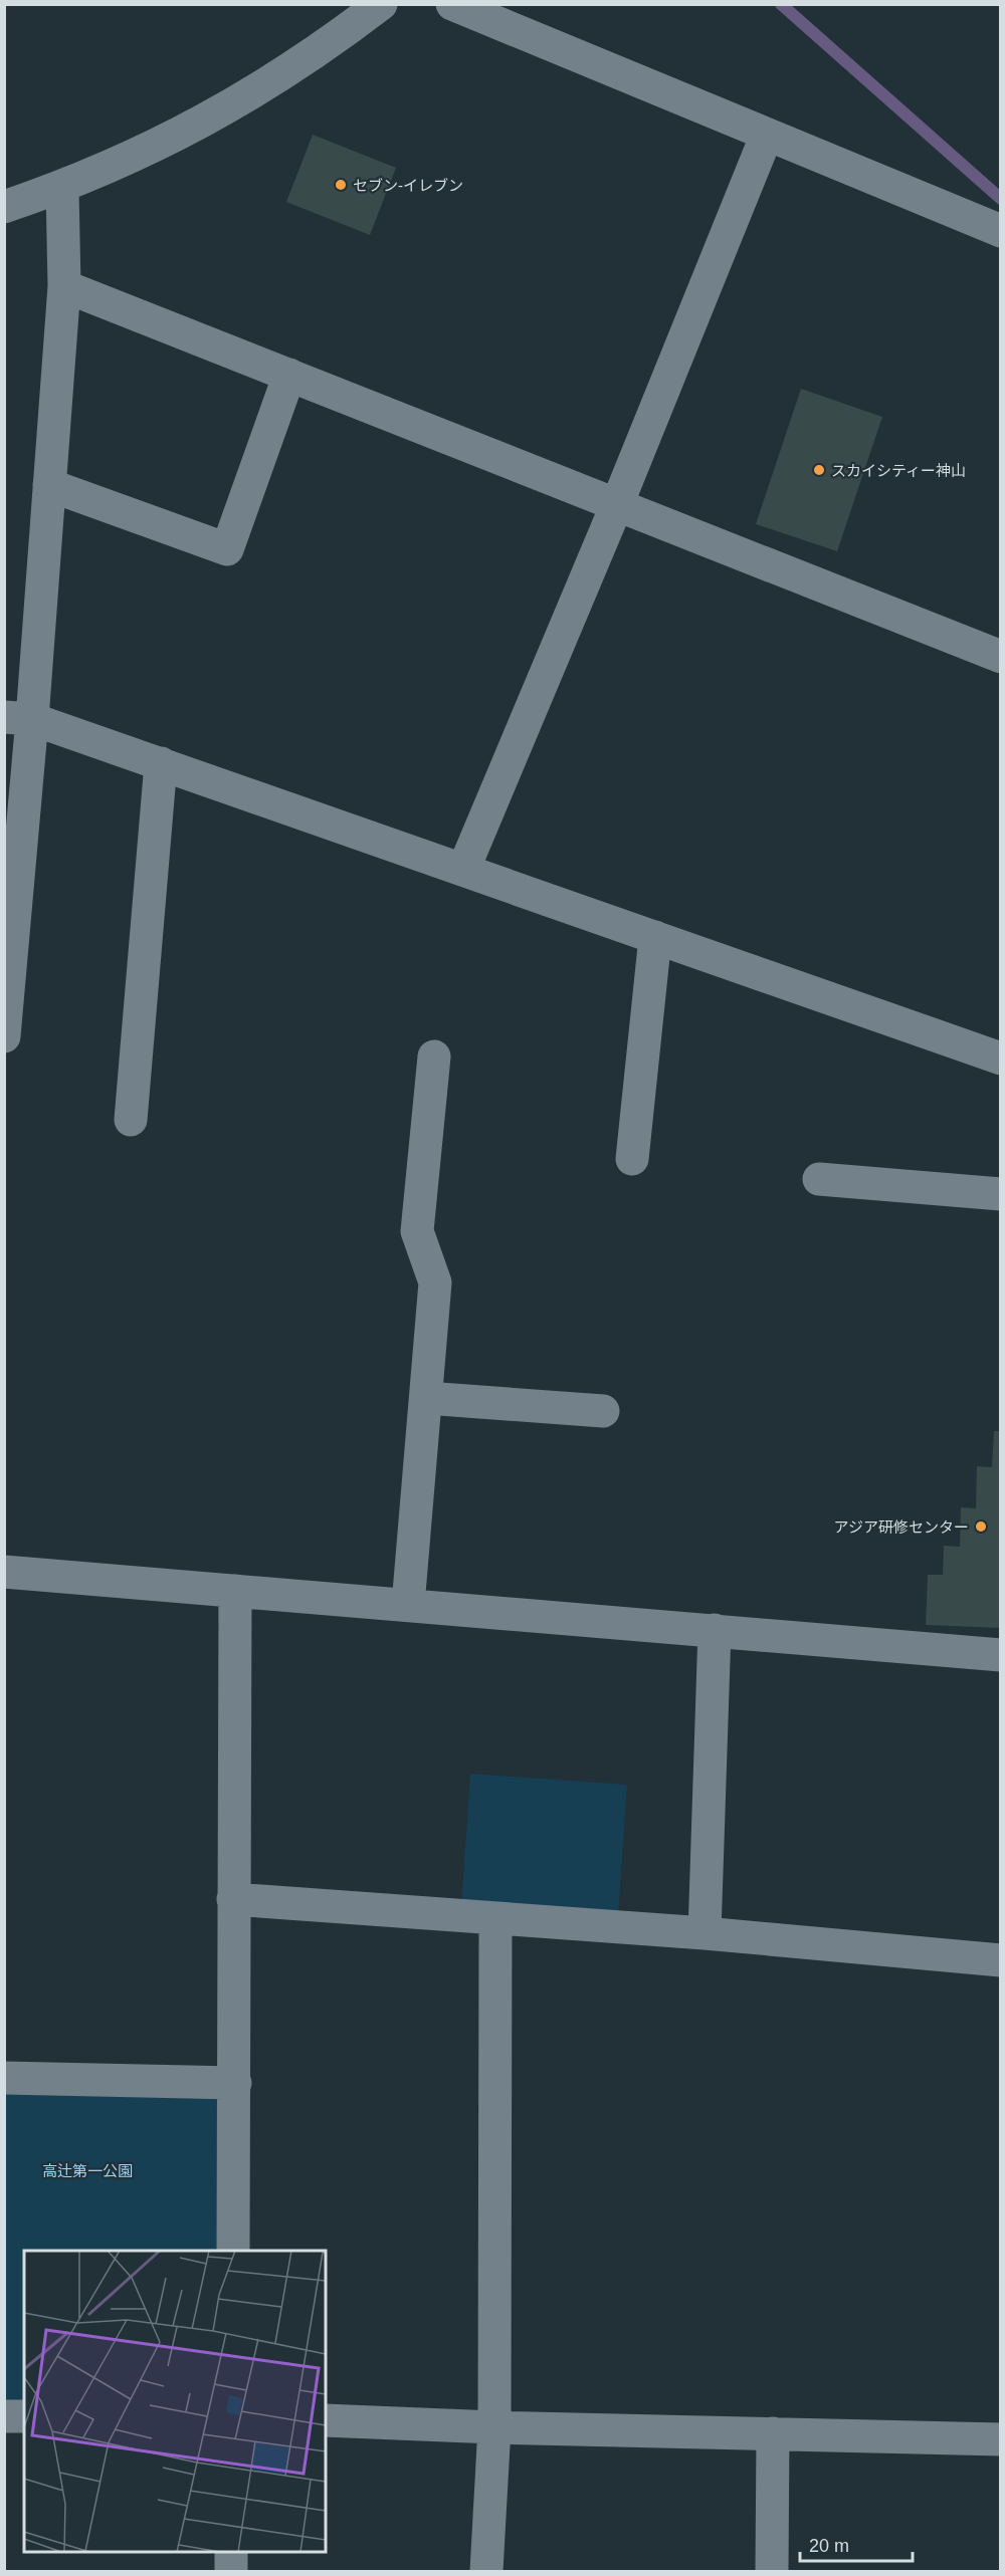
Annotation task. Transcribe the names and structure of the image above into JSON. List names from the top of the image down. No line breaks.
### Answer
{"parks":["高辻第一公園"],"places":["セブン-イレブン","スカイシティー神山","アジア研修センター"],"scale_bar":"20 m"}
